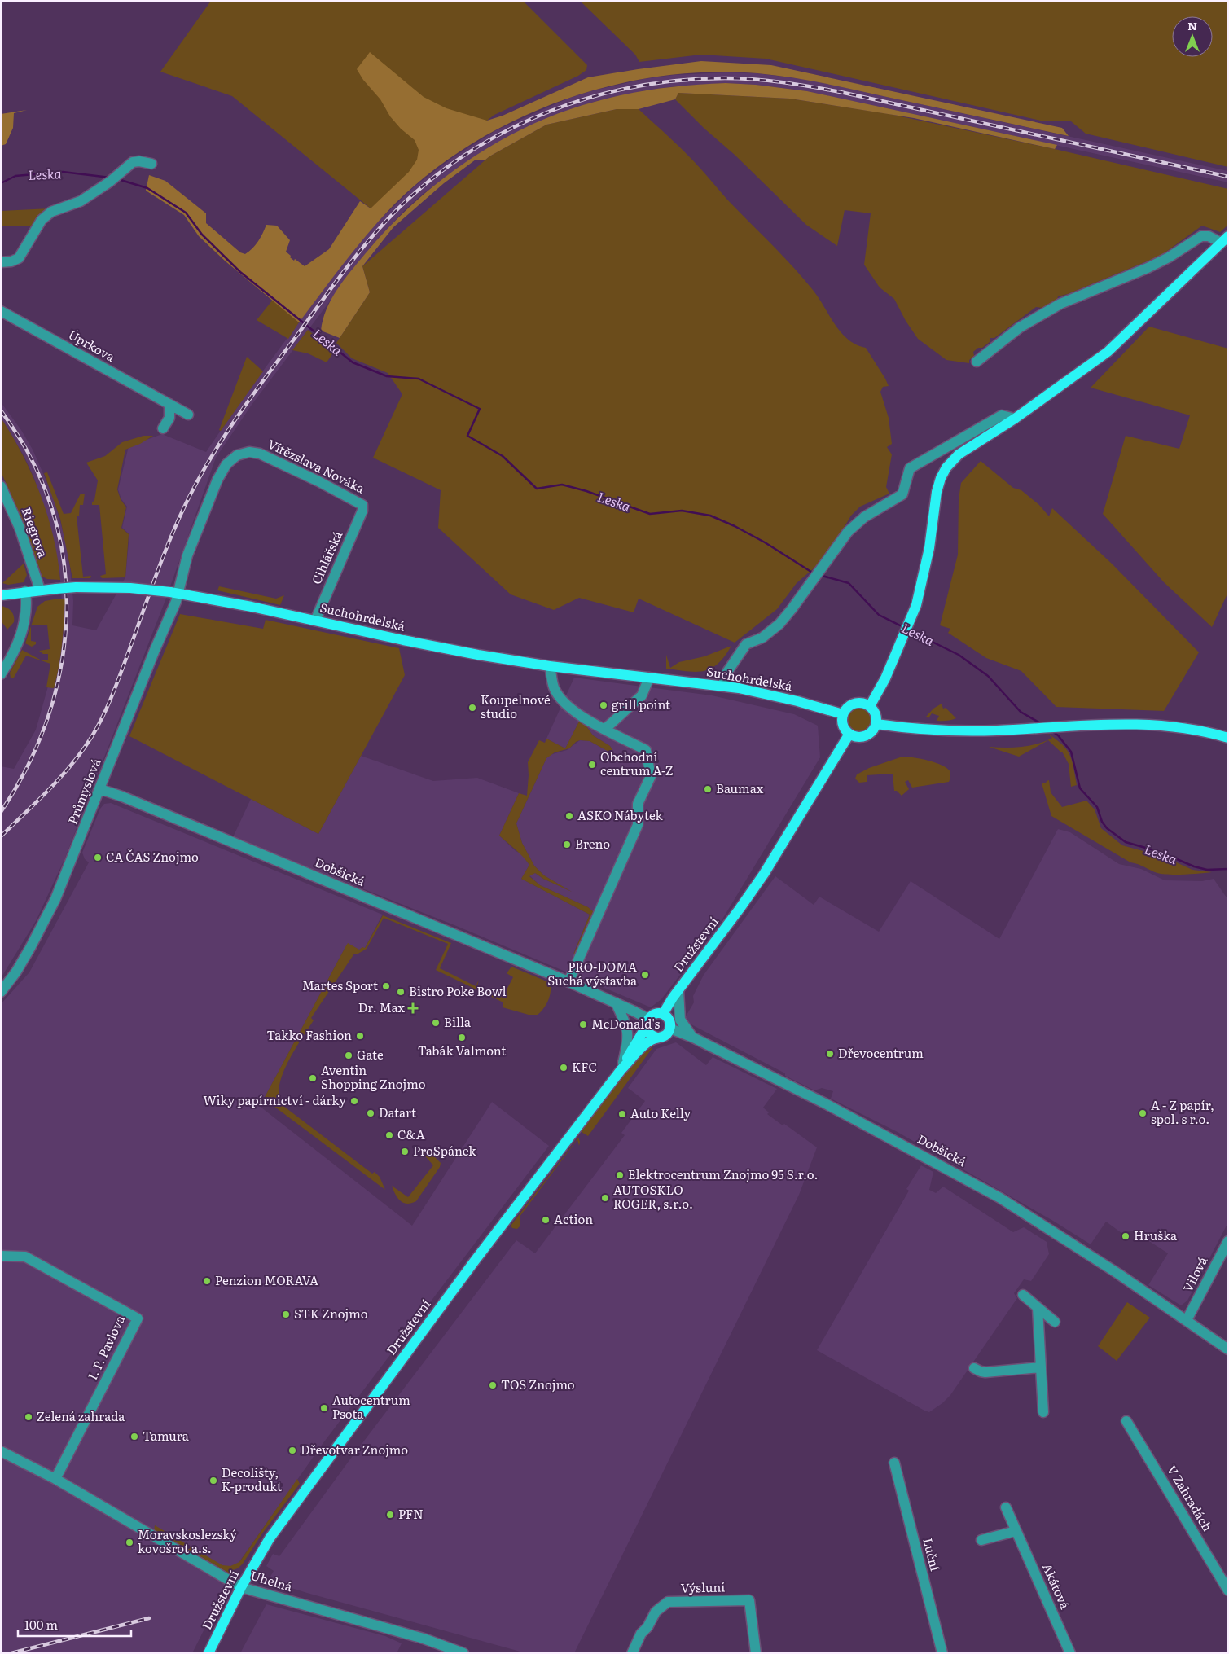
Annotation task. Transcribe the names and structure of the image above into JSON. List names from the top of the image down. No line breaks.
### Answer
{"streets":{"main road":["Suchohrdelská","Družstevní"],"street":["Úprkova","Vítězslava Nováka","Riegrova","Cihlářská","Průmyslová","Dobšická","Vilová","I. P. Pavlova","V Zahradách","Luční","Uhelná","Akátová","Výsluní"]},"crossings":[["Vítězslava Nováka","Cihlářská"],["Vítězslava Nováka","Suchohrdelská"],["Vítězslava Nováka","Průmyslová"],["Riegrova","Suchohrdelská"],["Cihlářská","Suchohrdelská"],["Suchohrdelská","Průmyslová"],["Suchohrdelská","Družstevní"],["Průmyslová","Dobšická"],["Dobšická","Družstevní"],["Dobšická","Vilová"],["Družstevní","Uhelná"],["I. P. Pavlova","Uhelná"]],"water":["Leska"],"places":{"other":["grill point","Koupelnové studio","Obchodní centrum A-Z","Baumax","ASKO Nábytek","Breno","CA ČAS Znojmo","PRO-DOMA Suchá výstavba","Martes Sport","Bistro Poke Bowl","Billa","McDonald's","Takko Fashion","Tabák Valmont","Dřevocentrum","Gate","KFC","Aventin Shopping Znojmo","Wiky papírnictví - dárky","Datart","A - Z papír, spol. s r.o.","Auto Kelly","C&A","ProSpánek","Elektrocentrum Znojmo 95 S.r.o.","AUTOSKLO ROGER, s.r.o.","Action","Hruška","Penzion MORAVA","STK Znojmo","TOS Znojmo","Autocentrum Psota","Zelená zahrada","Tamura","Dřevotvar Znojmo","Decolišty, K-produkt","PFN","Moravskoslezský kovošrot a.s."],"health":["Dr. Max"]},"scale_bar":"100 m","north":"top"}
